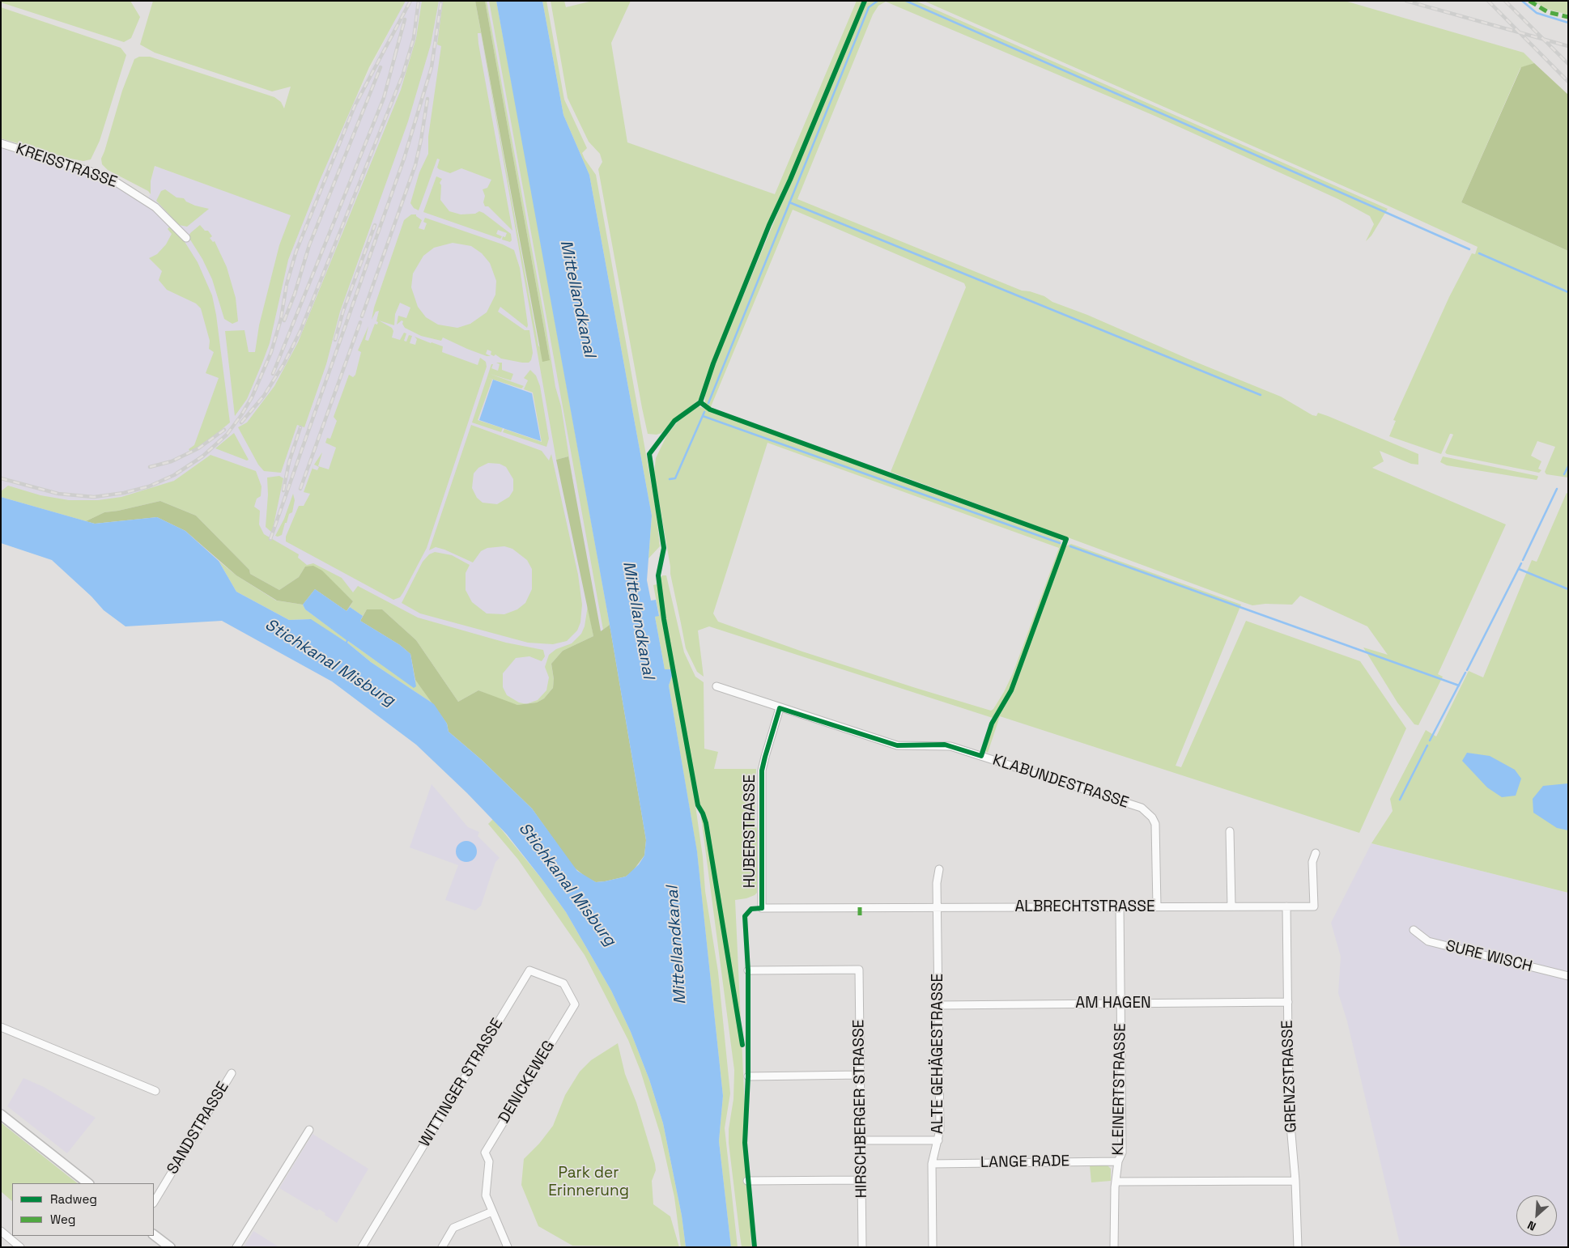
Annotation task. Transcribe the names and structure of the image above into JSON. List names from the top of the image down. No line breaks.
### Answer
{"streets":{"street":["KREISSTRASSE","KLABUNDESTRASSE","HUBERSTRASSE","ALBRECHTSTRASSE","SURE WISCH","AM HAGEN","ALTE GEHÄGESTRASSE","GRENZSTRASSE","DENICKEWEG","WITTINGER STRASSE","KLEINERTSTRASSE","HIRSCHBERGER STRASSE","SANDSTRASSE","LANGE RADE"]},"crossings":[["KLABUNDESTRASSE","HUBERSTRASSE"],["KLABUNDESTRASSE","ALBRECHTSTRASSE"],["HUBERSTRASSE","ALBRECHTSTRASSE"],["ALBRECHTSTRASSE","ALTE GEHÄGESTRASSE"],["ALBRECHTSTRASSE","GRENZSTRASSE"],["ALBRECHTSTRASSE","KLEINERTSTRASSE"],["AM HAGEN","ALTE GEHÄGESTRASSE"],["AM HAGEN","GRENZSTRASSE"],["AM HAGEN","KLEINERTSTRASSE"],["ALTE GEHÄGESTRASSE","LANGE RADE"],["DENICKEWEG","WITTINGER STRASSE"],["KLEINERTSTRASSE","LANGE RADE"]],"water":["Mittellandkanal","Stichkanal Misburg"],"parks":["Park der Erinnerung"],"legend":["Radweg","Weg"],"north":"bottom left"}
